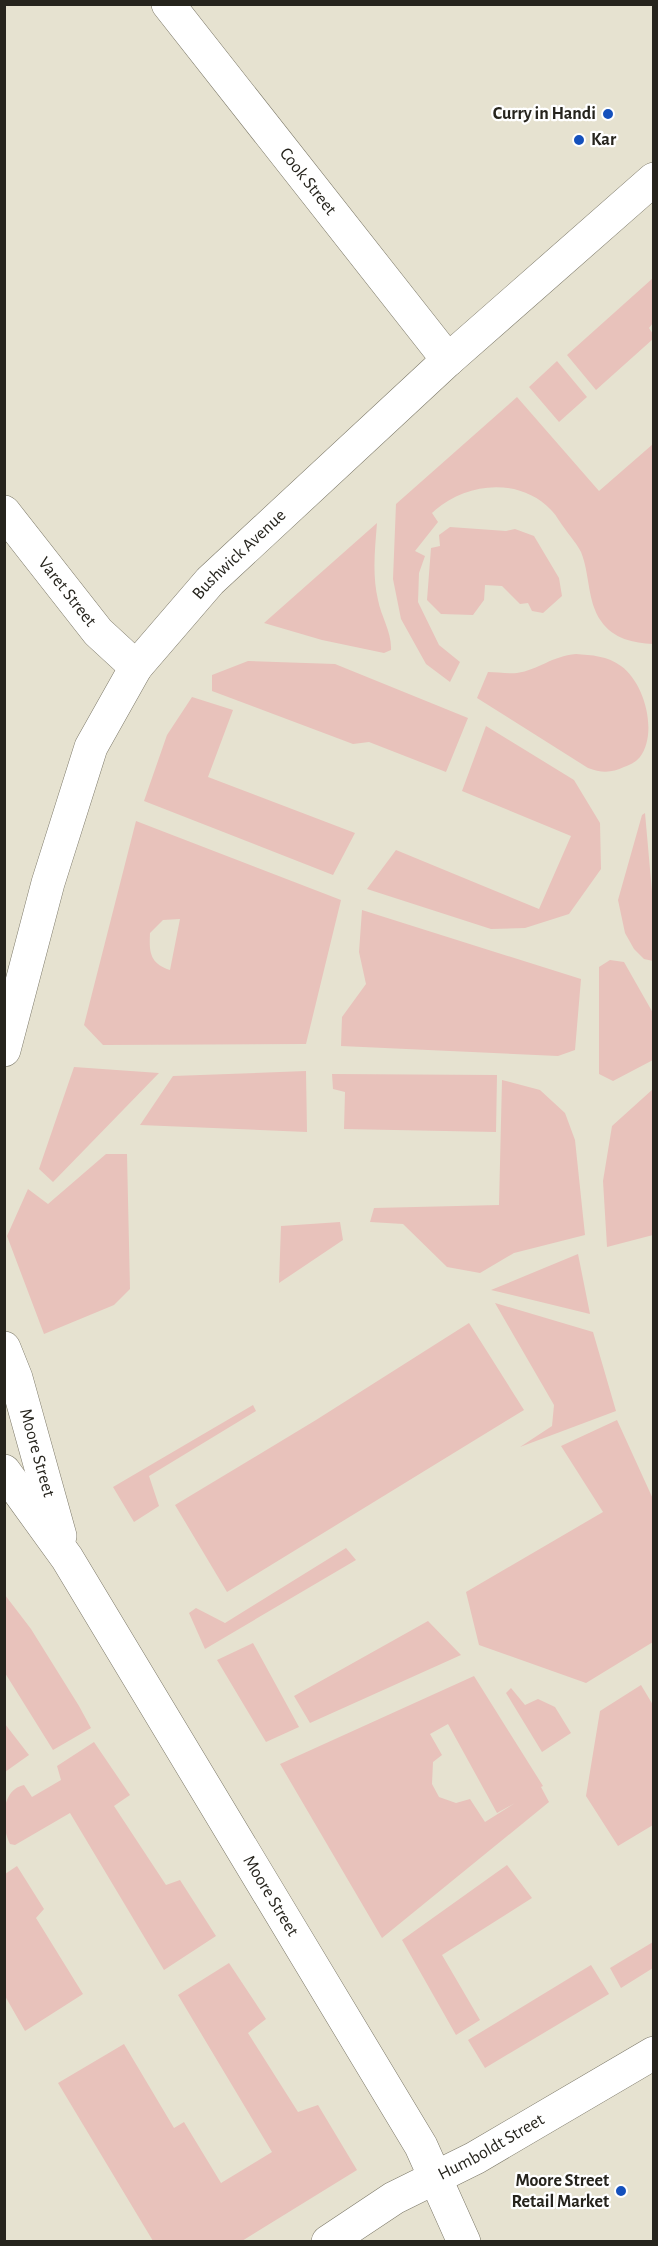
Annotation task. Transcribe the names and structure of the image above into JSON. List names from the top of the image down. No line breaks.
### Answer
{"streets":{"street":["Cook Street","Bushwick Avenue","Varet Street","Moore Street","Humboldt Street"]},"crossings":[["Cook Street","Bushwick Avenue"],["Bushwick Avenue","Varet Street"],["Moore Street","Humboldt Street"]],"places":["Curry in Handi","Kar","Moore Street Retail Market"]}
